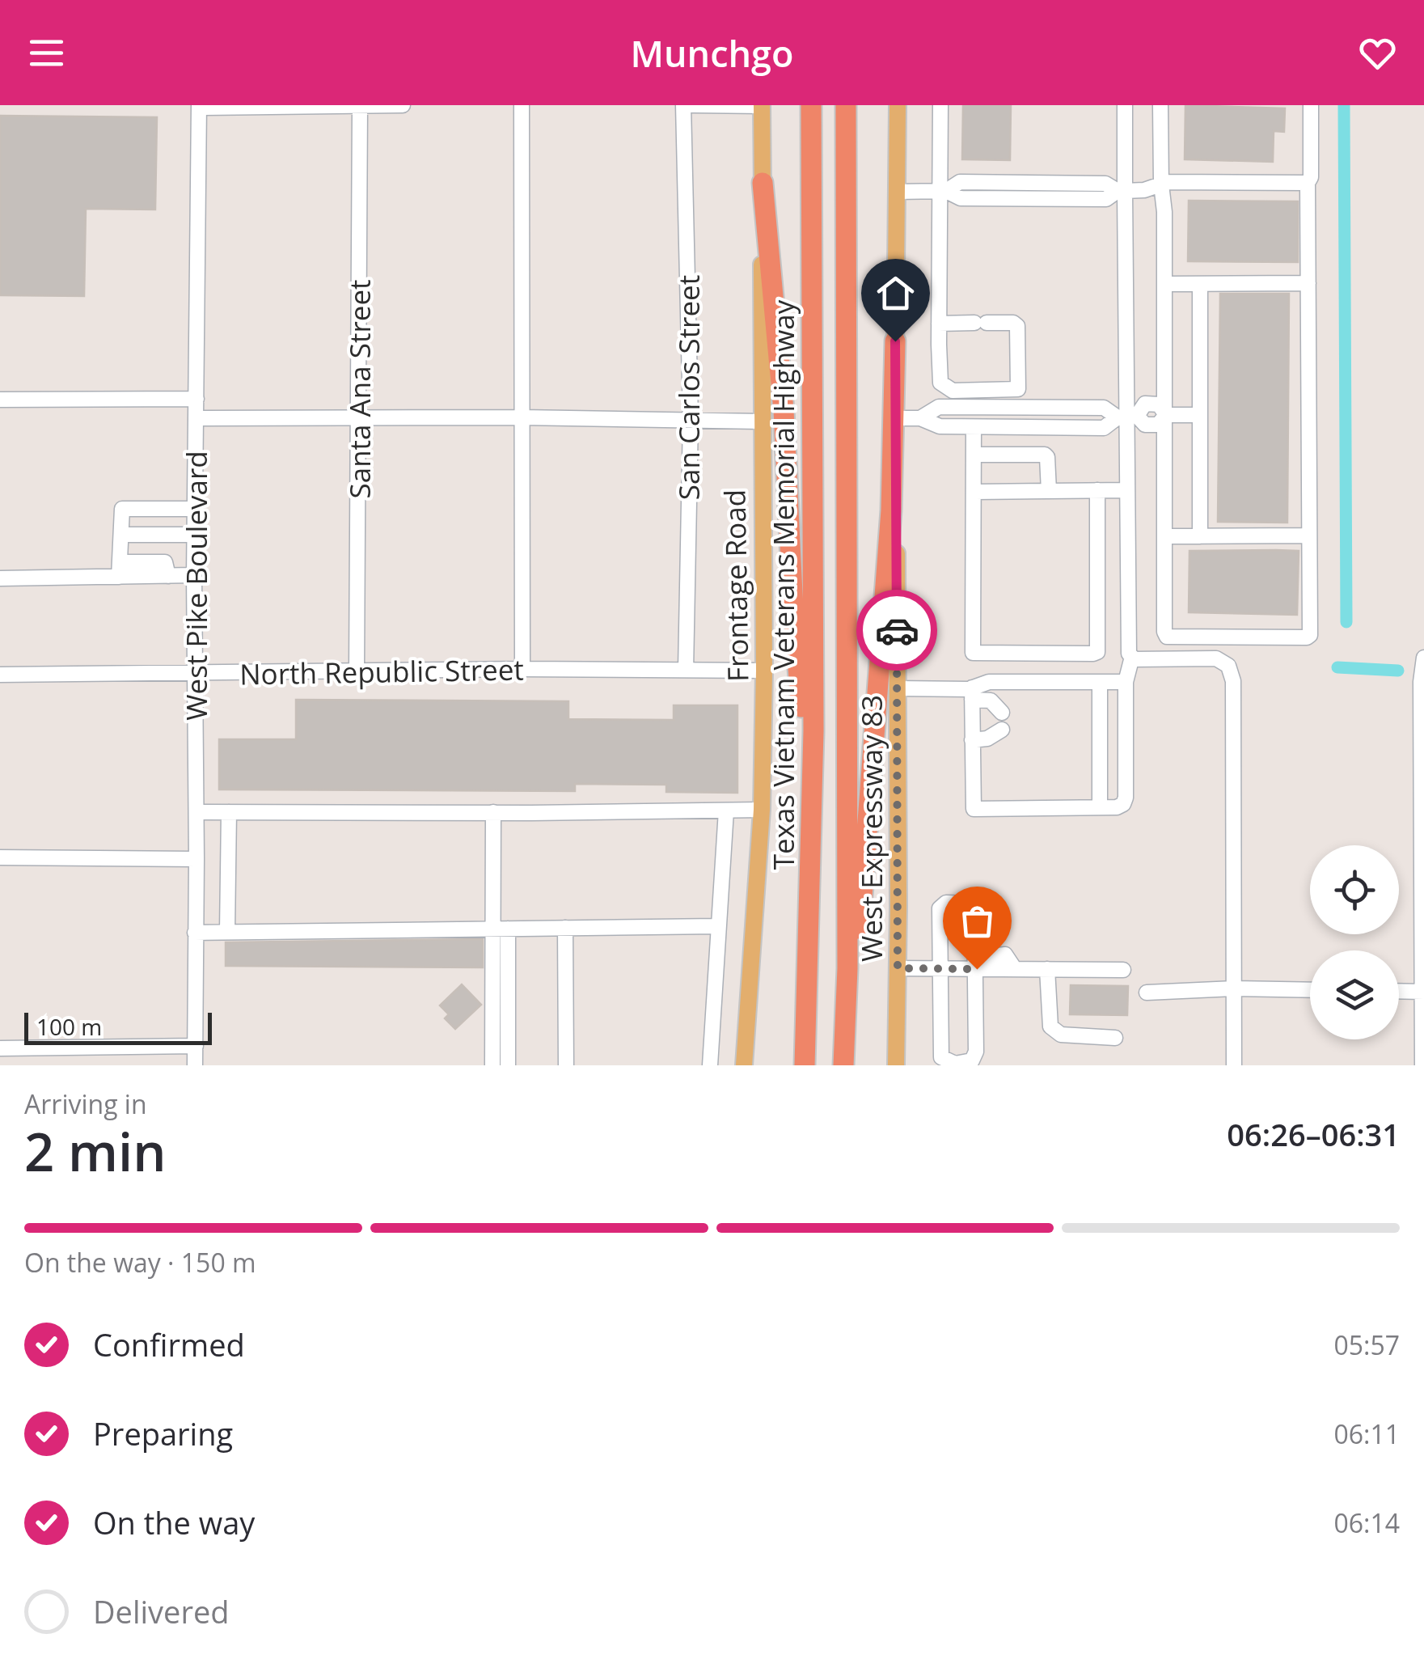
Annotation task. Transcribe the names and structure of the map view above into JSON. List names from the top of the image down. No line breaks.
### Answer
{"streets":{"highway":["Texas Vietnam Veterans Memorial Highway"],"main road":["Frontage Road","West Expressway 83"],"street":["San Carlos Street","Santa Ana Street","West Pike Boulevard","North Republic Street"]},"crossings":[["San Carlos Street","North Republic Street"],["Santa Ana Street","North Republic Street"],["West Pike Boulevard","North Republic Street"],["Frontage Road","North Republic Street"]],"scale_bar":"100 m","page":{"header":"Munchgo","scale":"100 m","heading":["2 min","Arriving in","06:26–06:31"],"bar":"On the way · 150 m","list":[["Confirmed","05:57"],["Preparing","06:11"],["On the way","06:14"],"Delivered"]}}
